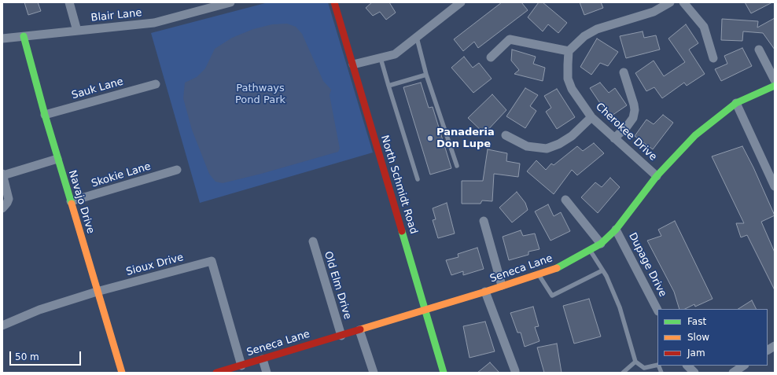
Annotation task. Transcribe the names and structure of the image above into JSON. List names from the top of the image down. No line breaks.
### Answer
{"streets":{"street":["Blair Lane","Sauk Lane","Cherokee Drive","Skokie Lane","North Schmidt Road","Navajo Drive","Sioux Drive","Dupage Drive","Seneca Lane","Old Elm Drive"]},"crossings":[["Blair Lane","Navajo Drive"],["Sauk Lane","Navajo Drive"],["Cherokee Drive","Seneca Lane"],["Skokie Lane","Navajo Drive"],["North Schmidt Road","Seneca Lane"],["Navajo Drive","Sioux Drive"],["Sioux Drive","Seneca Lane"],["Dupage Drive","Seneca Lane"],["Seneca Lane","Old Elm Drive"]],"parks":["Pathways Pond Park"],"places":["Panaderia Don Lupe"],"legend":["Fast","Slow","Jam"],"scale_bar":"50 m"}
